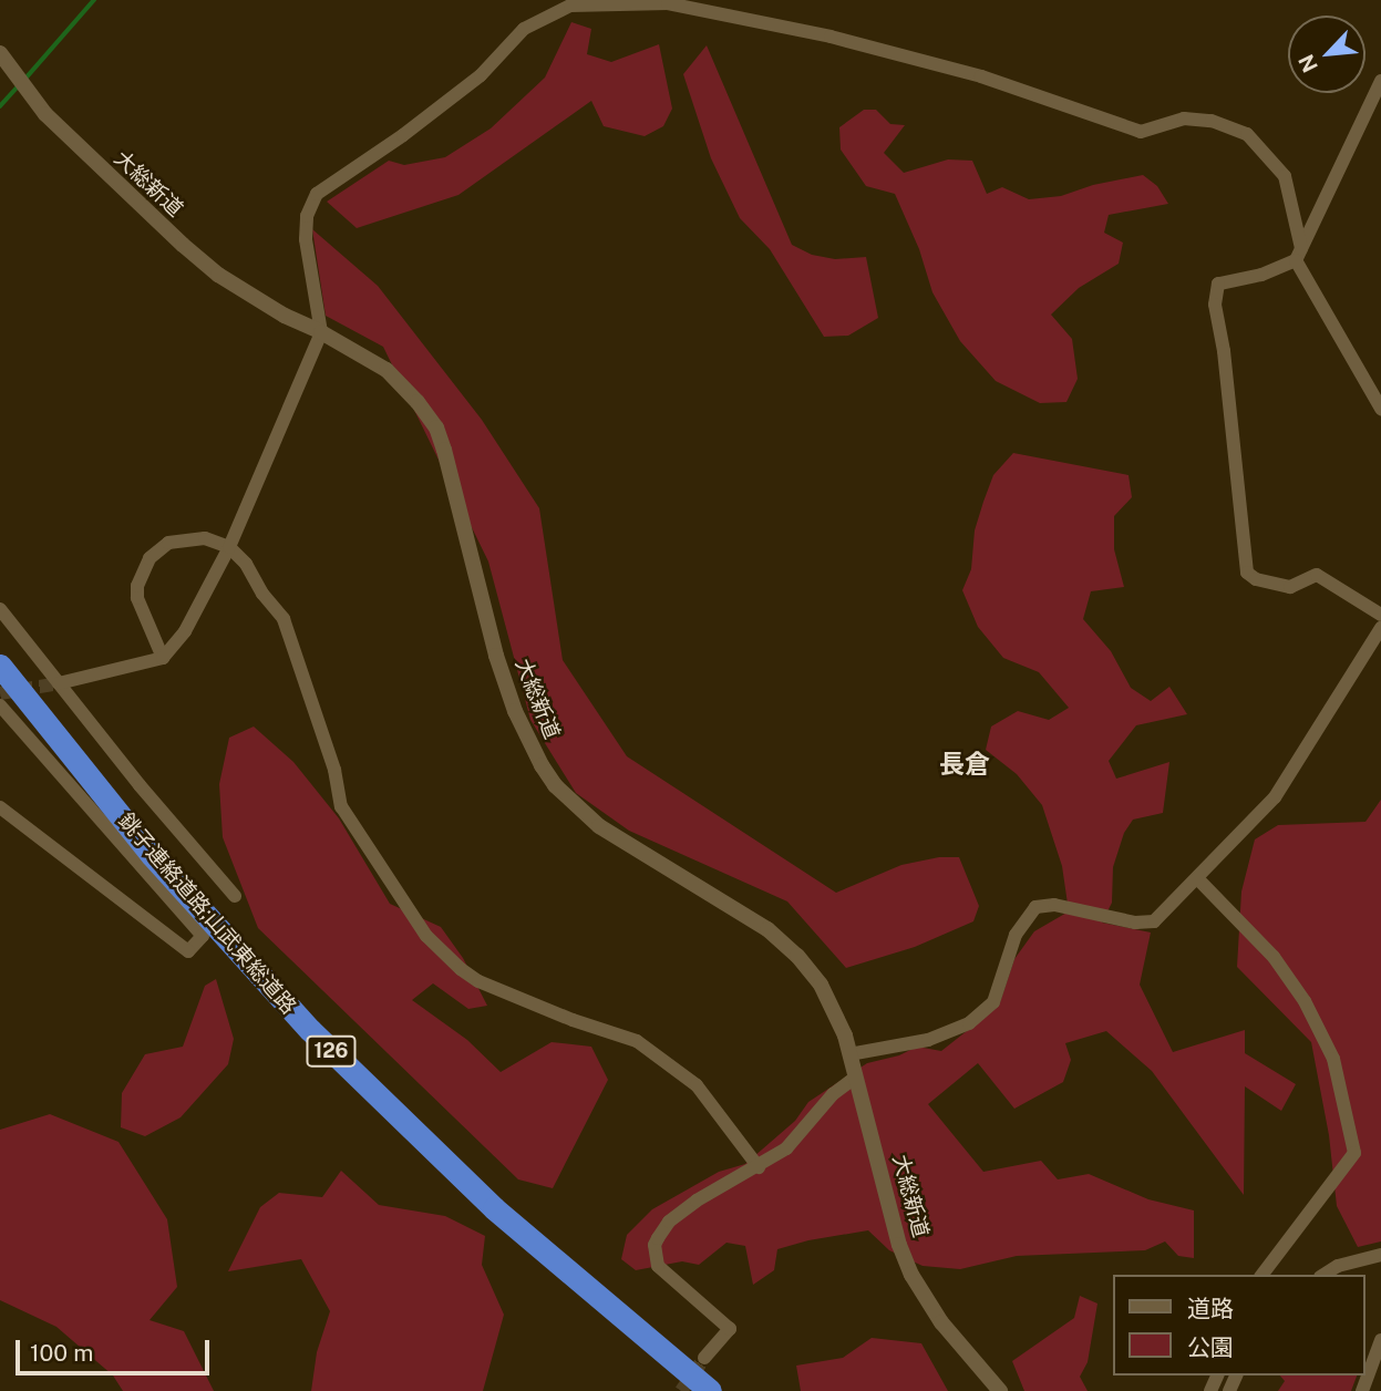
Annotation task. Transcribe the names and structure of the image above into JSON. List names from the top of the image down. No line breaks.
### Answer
{"streets":{"highway":["銚子連絡道路;山武東総道路","126"],"street":["大総新道"]},"districts":["長倉"],"legend":["道路","公園"],"scale_bar":"100 m","north":"bottom left"}
